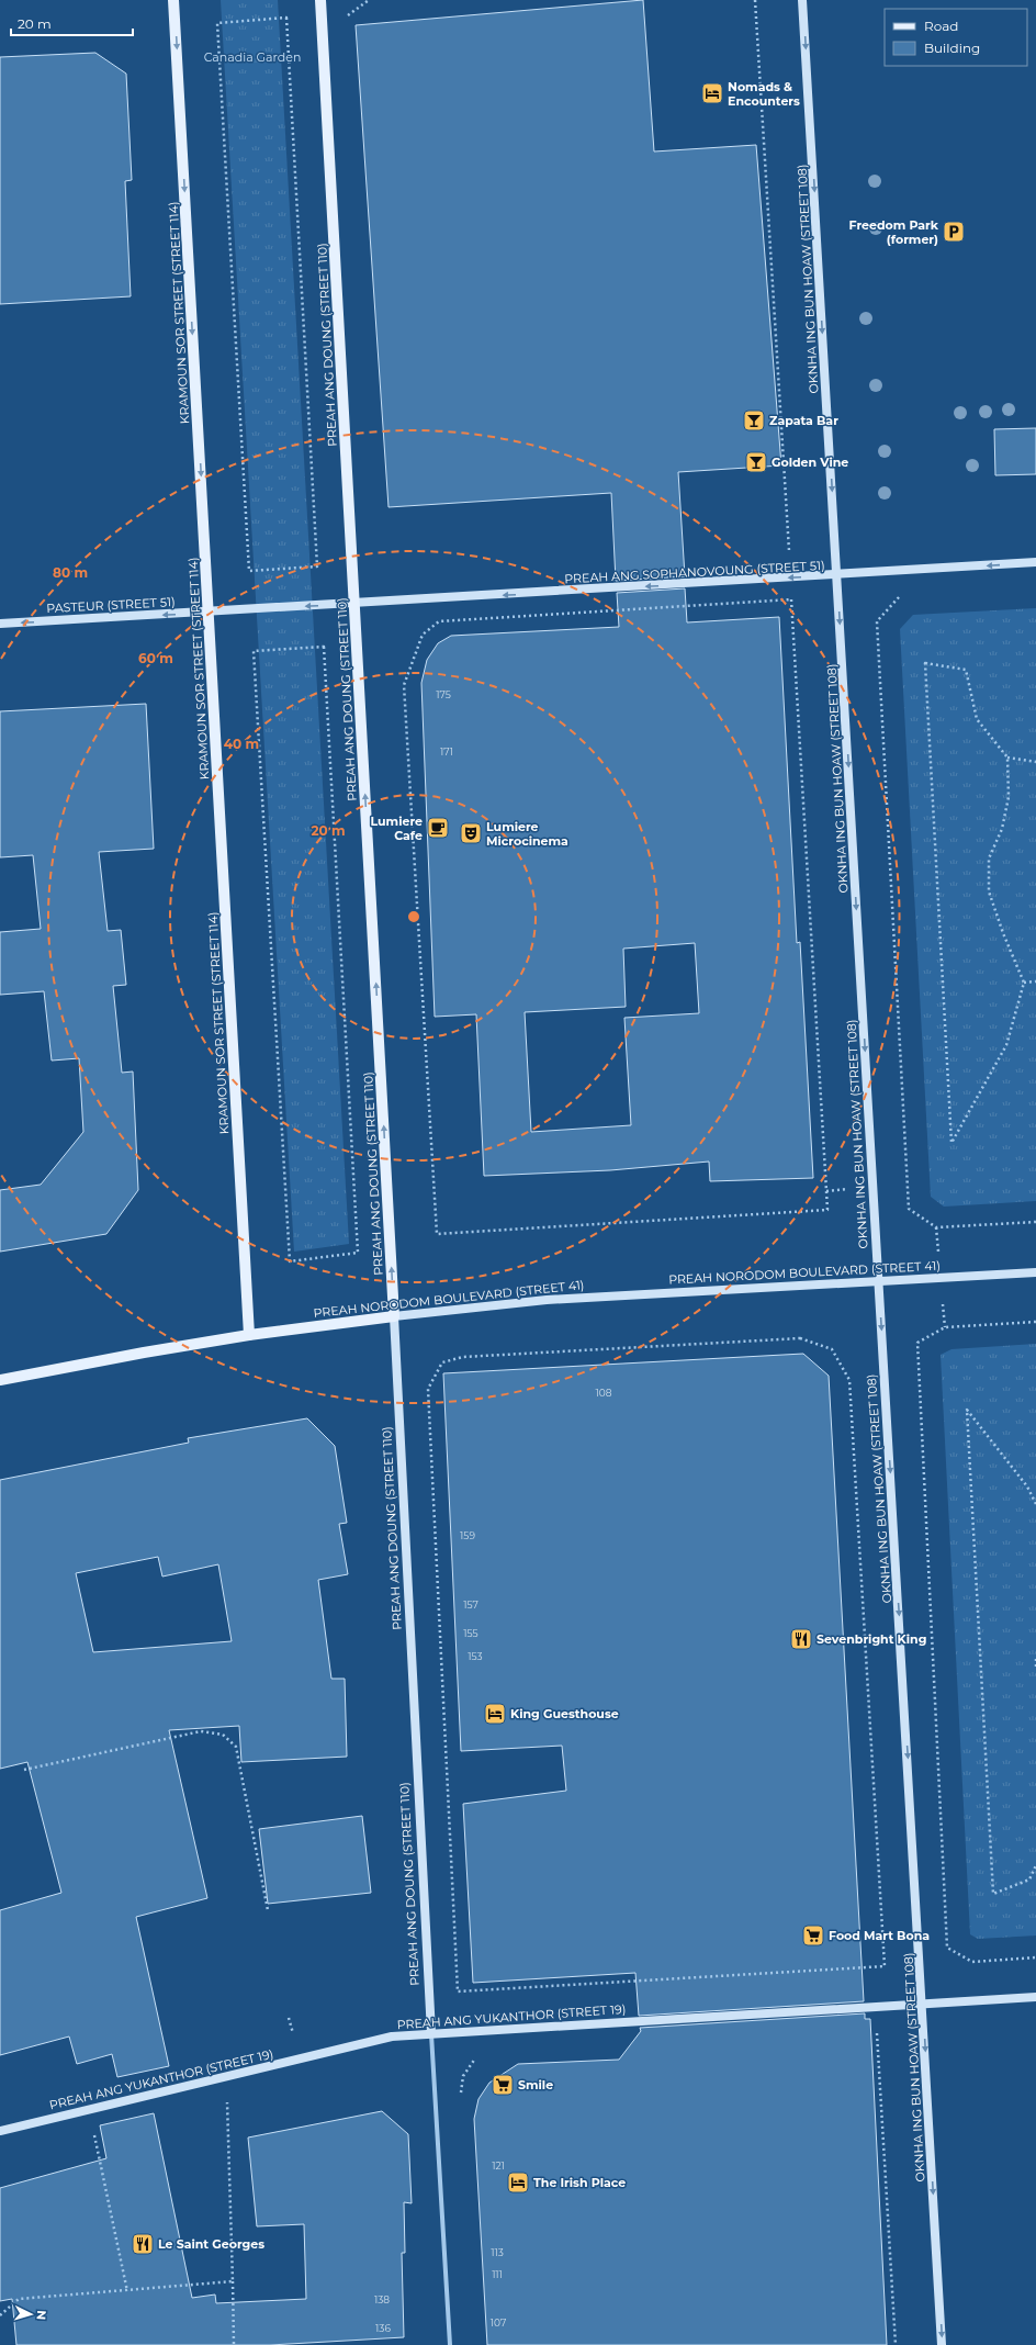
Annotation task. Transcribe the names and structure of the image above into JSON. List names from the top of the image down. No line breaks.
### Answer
{"streets":{"main road":["KRAMOUN SOR STREET (STREET 114)","PREAH ANG DOUNG (STREET 110)","PREAH NORODOM BOULEVARD (STREET 41)"],"street":["OKNHA ING BUN HOAW (STREET 108)","PREAH ANG SOPHANOVOUNG (STREET 51)","PASTEUR (STREET 51)","PREAH ANG YUKANTHOR (STREET 19)"]},"crossings":[["OKNHA ING BUN HOAW (STREET 108)","PREAH ANG SOPHANOVOUNG (STREET 51)"],["OKNHA ING BUN HOAW (STREET 108)","PREAH NORODOM BOULEVARD (STREET 41)"],["OKNHA ING BUN HOAW (STREET 108)","PREAH ANG YUKANTHOR (STREET 19)"],["KRAMOUN SOR STREET (STREET 114)","PASTEUR (STREET 51)"],["KRAMOUN SOR STREET (STREET 114)","PREAH NORODOM BOULEVARD (STREET 41)"],["PREAH ANG DOUNG (STREET 110)","PREAH ANG SOPHANOVOUNG (STREET 51)"],["PREAH ANG DOUNG (STREET 110)","PASTEUR (STREET 51)"],["PREAH ANG DOUNG (STREET 110)","PREAH NORODOM BOULEVARD (STREET 41)"],["PREAH ANG DOUNG (STREET 110)","PREAH ANG YUKANTHOR (STREET 19)"],["PREAH ANG SOPHANOVOUNG (STREET 51)","PASTEUR (STREET 51)"]],"one_way":["OKNHA ING BUN HOAW (STREET 108)","KRAMOUN SOR STREET (STREET 114)","PREAH ANG SOPHANOVOUNG (STREET 51)","PASTEUR (STREET 51)"],"parks":["Canadia Garden"],"places":{"hotel":["Nomads & Encounters","King Guesthouse","The Irish Place"],"parking":["Freedom Park (former)"],"bar":["Zapata Bar","Golden Vine"],"cafe":["Lumiere Cafe"],"theatre":["Lumiere Microcinema"],"restaurant":["Sevenbright King","Le Saint Georges"],"supermarket":["Food Mart Bona","Smile"]},"house_numbers":["175","171","108","159","157","155","153","121","113","111","138","107","136"],"legend":["Road","Building"],"scale_bar":"20 m","north":"right","rings":["80 m","60 m","40 m","20 m"]}
